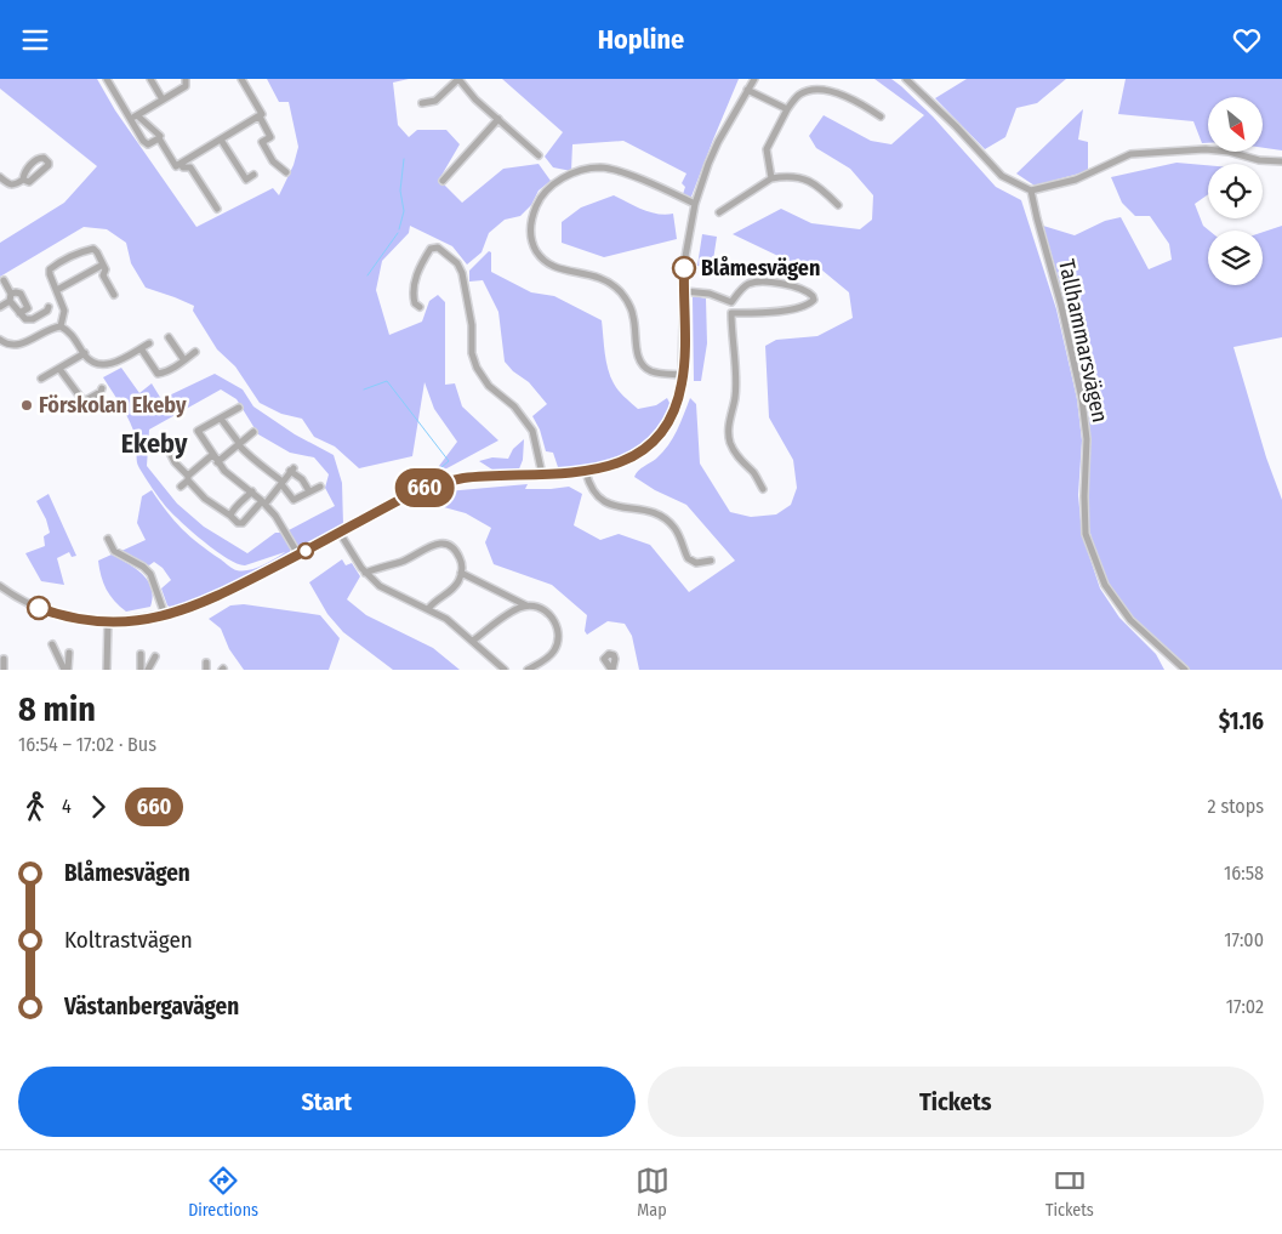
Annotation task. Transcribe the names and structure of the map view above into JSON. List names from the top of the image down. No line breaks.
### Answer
{"streets":{"street":["Tallhammarsvägen"]},"districts":["Ekeby"],"places":["Blåmesvägen","Förskolan Ekeby"],"lines":["bus line 660"],"north":"bottom right","page":{"header":"Hopline","on_map":"660","heading":["8 min","16:54 – 17:02 · Bus","$1.16"],"legs":["4","660","2 stops"],"list":[{"name":"Blåmesvägen","value":"16:58"},{"name":"Koltrastvägen","value":"17:00"},{"name":"Västanbergavägen","value":"17:02"}],"buttons":["Start","Tickets"],"tabs":["Directions","Map","Tickets"]}}
